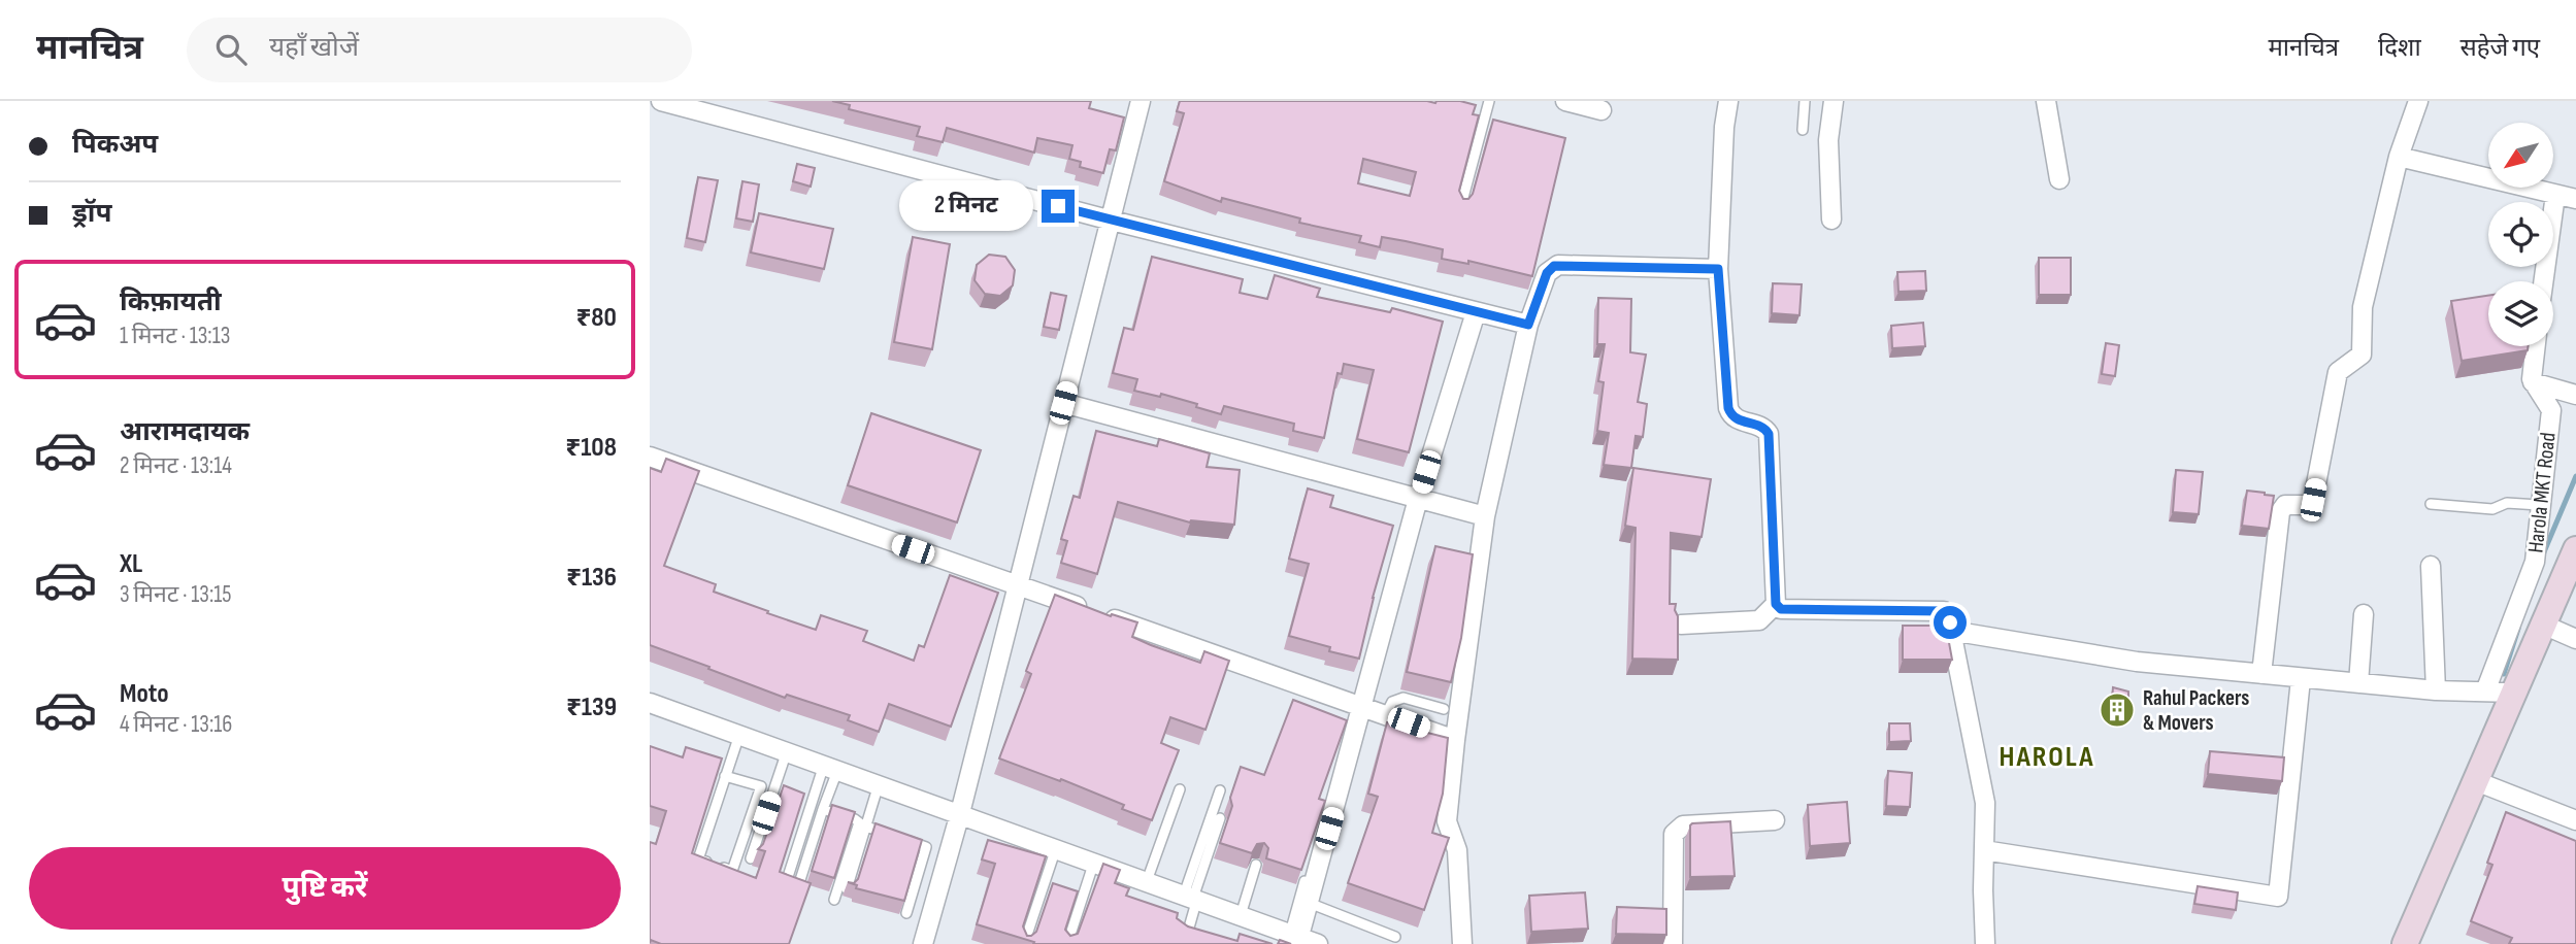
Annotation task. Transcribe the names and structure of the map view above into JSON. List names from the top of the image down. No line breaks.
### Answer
{"streets":{"street":["Harola MKT Road"]},"districts":["HAROLA"],"places":{"building":["Rahul Packers & Movers"]},"north":"bottom left","page":{"header":"मानचित्र","search":"यहाँ खोजें","nav":["मानचित्र","दिशा","सहेजे गए"],"banner":["पिकअप","ड्रॉप"],"bubble":"2 मिनट","list":[{"name":"किफ़ायती","note":"1 मिनट · 13:13","value":"₹80"},{"name":"आरामदायक","note":"2 मिनट · 13:14","value":"₹108"},{"name":"XL","note":"3 मिनट · 13:15","value":"₹136"},{"name":"Moto","note":"4 मिनट · 13:16","value":"₹139"}],"buttons":"पुष्टि करें"}}
